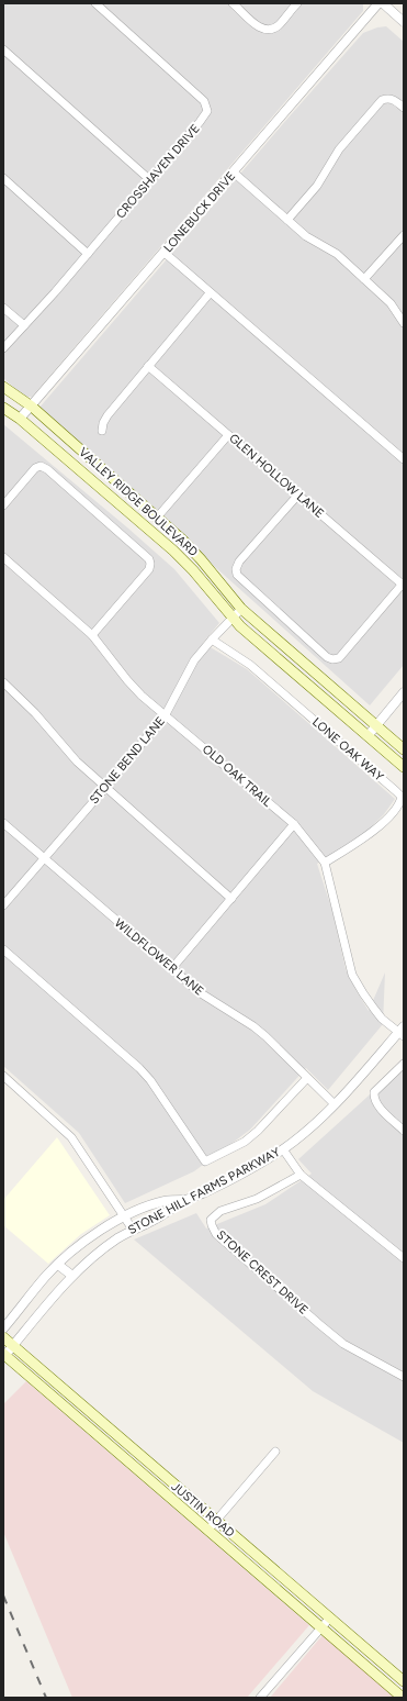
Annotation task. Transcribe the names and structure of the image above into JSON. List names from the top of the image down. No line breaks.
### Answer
{"streets":{"main road":["VALLEY RIDGE BOULEVARD","JUSTIN ROAD"],"street":["CROSSHAVEN DRIVE","LONEBUCK DRIVE","GLEN HOLLOW LANE","LONE OAK WAY","STONE BEND LANE","OLD OAK TRAIL","WILDFLOWER LANE","STONE HILL FARMS PARKWAY","STONE CREST DRIVE"]},"crossings":[["LONEBUCK DRIVE","VALLEY RIDGE BOULEVARD"],["VALLEY RIDGE BOULEVARD","STONE BEND LANE"],["LONE OAK WAY","STONE BEND LANE"],["LONE OAK WAY","OLD OAK TRAIL"],["STONE BEND LANE","OLD OAK TRAIL"],["STONE BEND LANE","WILDFLOWER LANE"],["OLD OAK TRAIL","STONE HILL FARMS PARKWAY"],["WILDFLOWER LANE","STONE HILL FARMS PARKWAY"],["STONE HILL FARMS PARKWAY","JUSTIN ROAD"]]}
